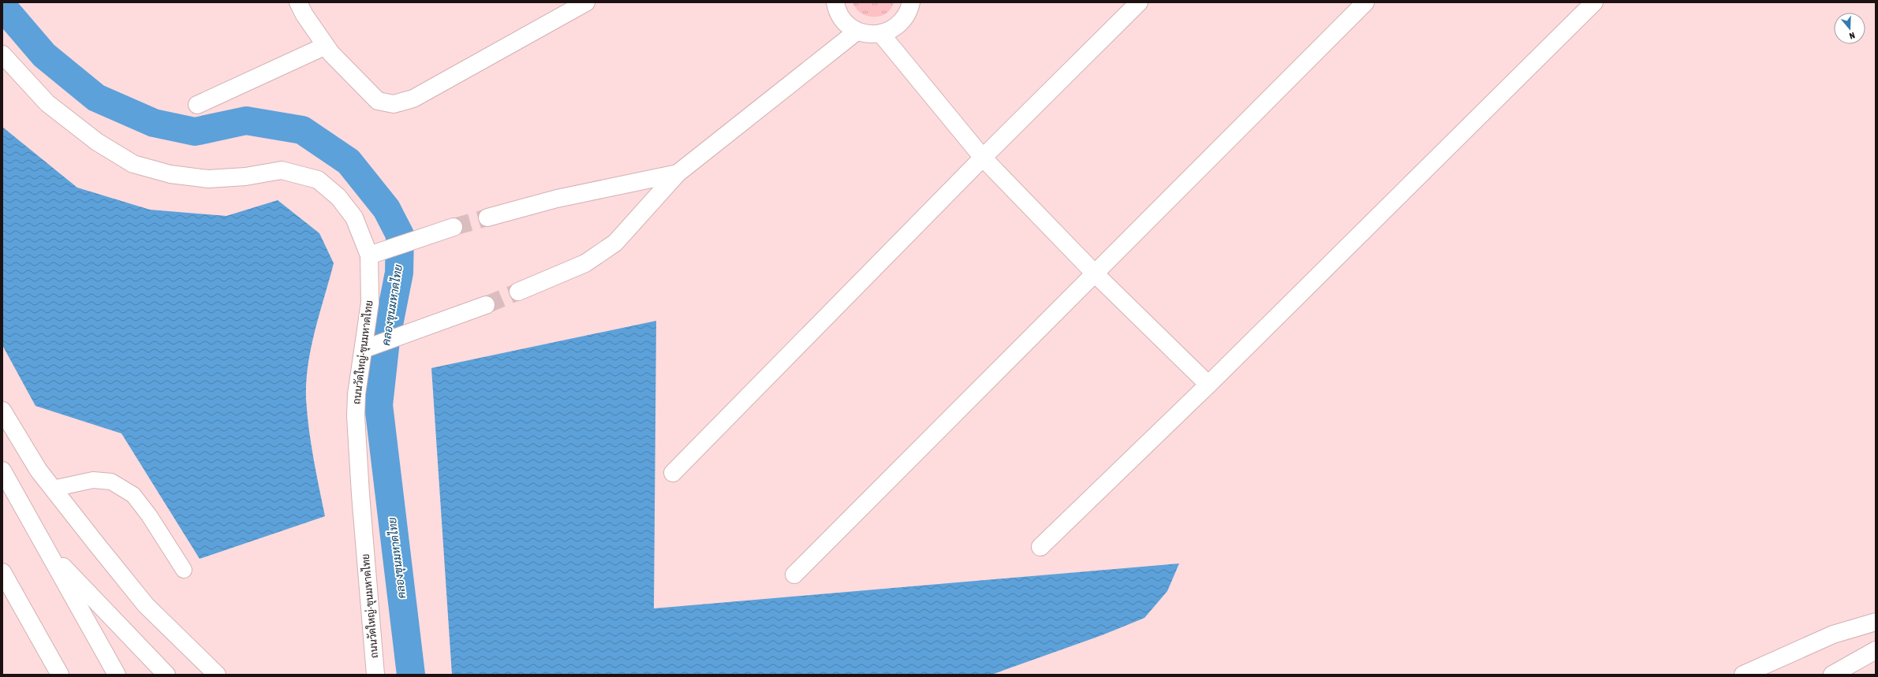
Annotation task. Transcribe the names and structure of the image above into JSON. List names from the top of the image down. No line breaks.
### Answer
{"streets":{"street":["ถนนวัดใหญ่-ขุนมหาดไทย"]},"water":["คลองขุนมหาดไทย"],"north":"bottom"}
